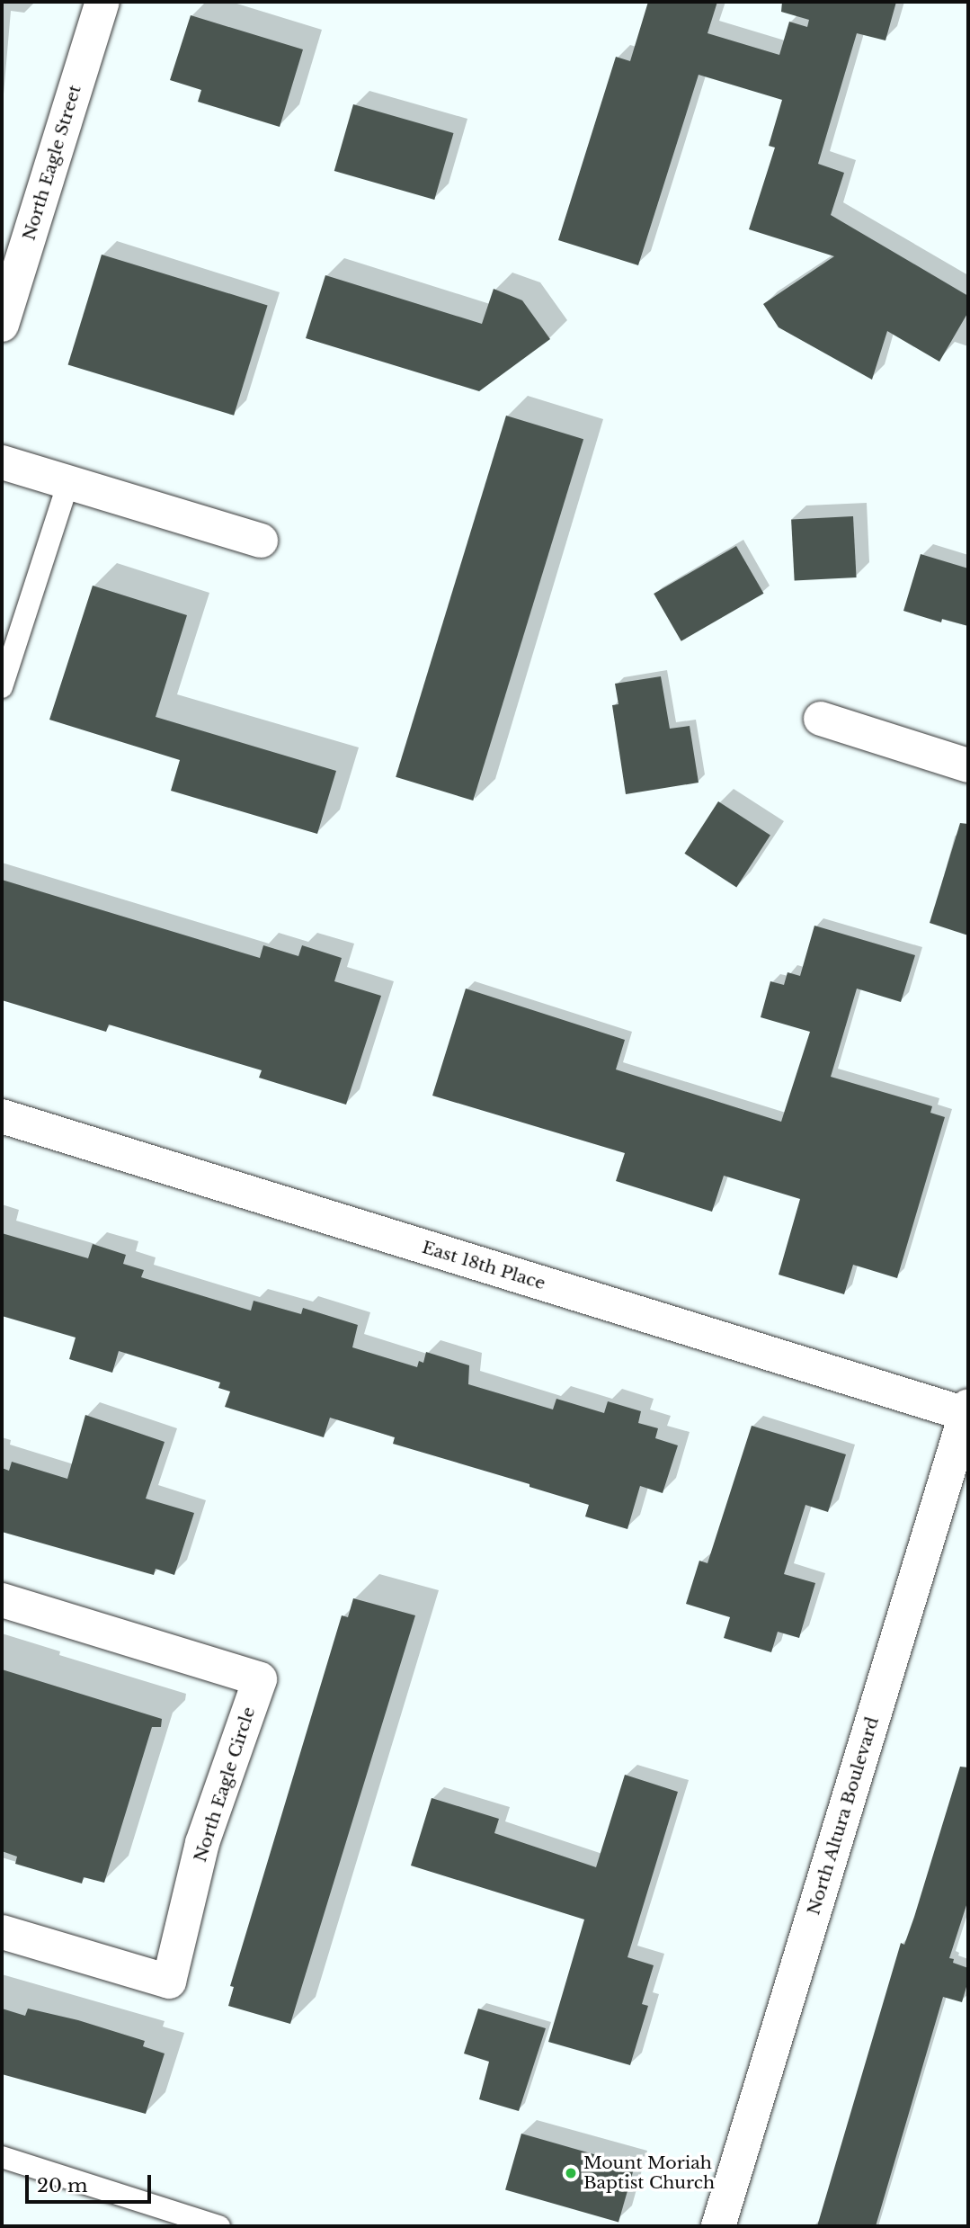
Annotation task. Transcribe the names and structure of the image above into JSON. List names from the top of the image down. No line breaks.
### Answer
{"streets":{"street":["North Eagle Street","East 18th Place","North Eagle Circle","North Altura Boulevard"]},"crossings":[["East 18th Place","North Altura Boulevard"]],"places":["Mount Moriah Baptist Church"],"scale_bar":"20 m"}
